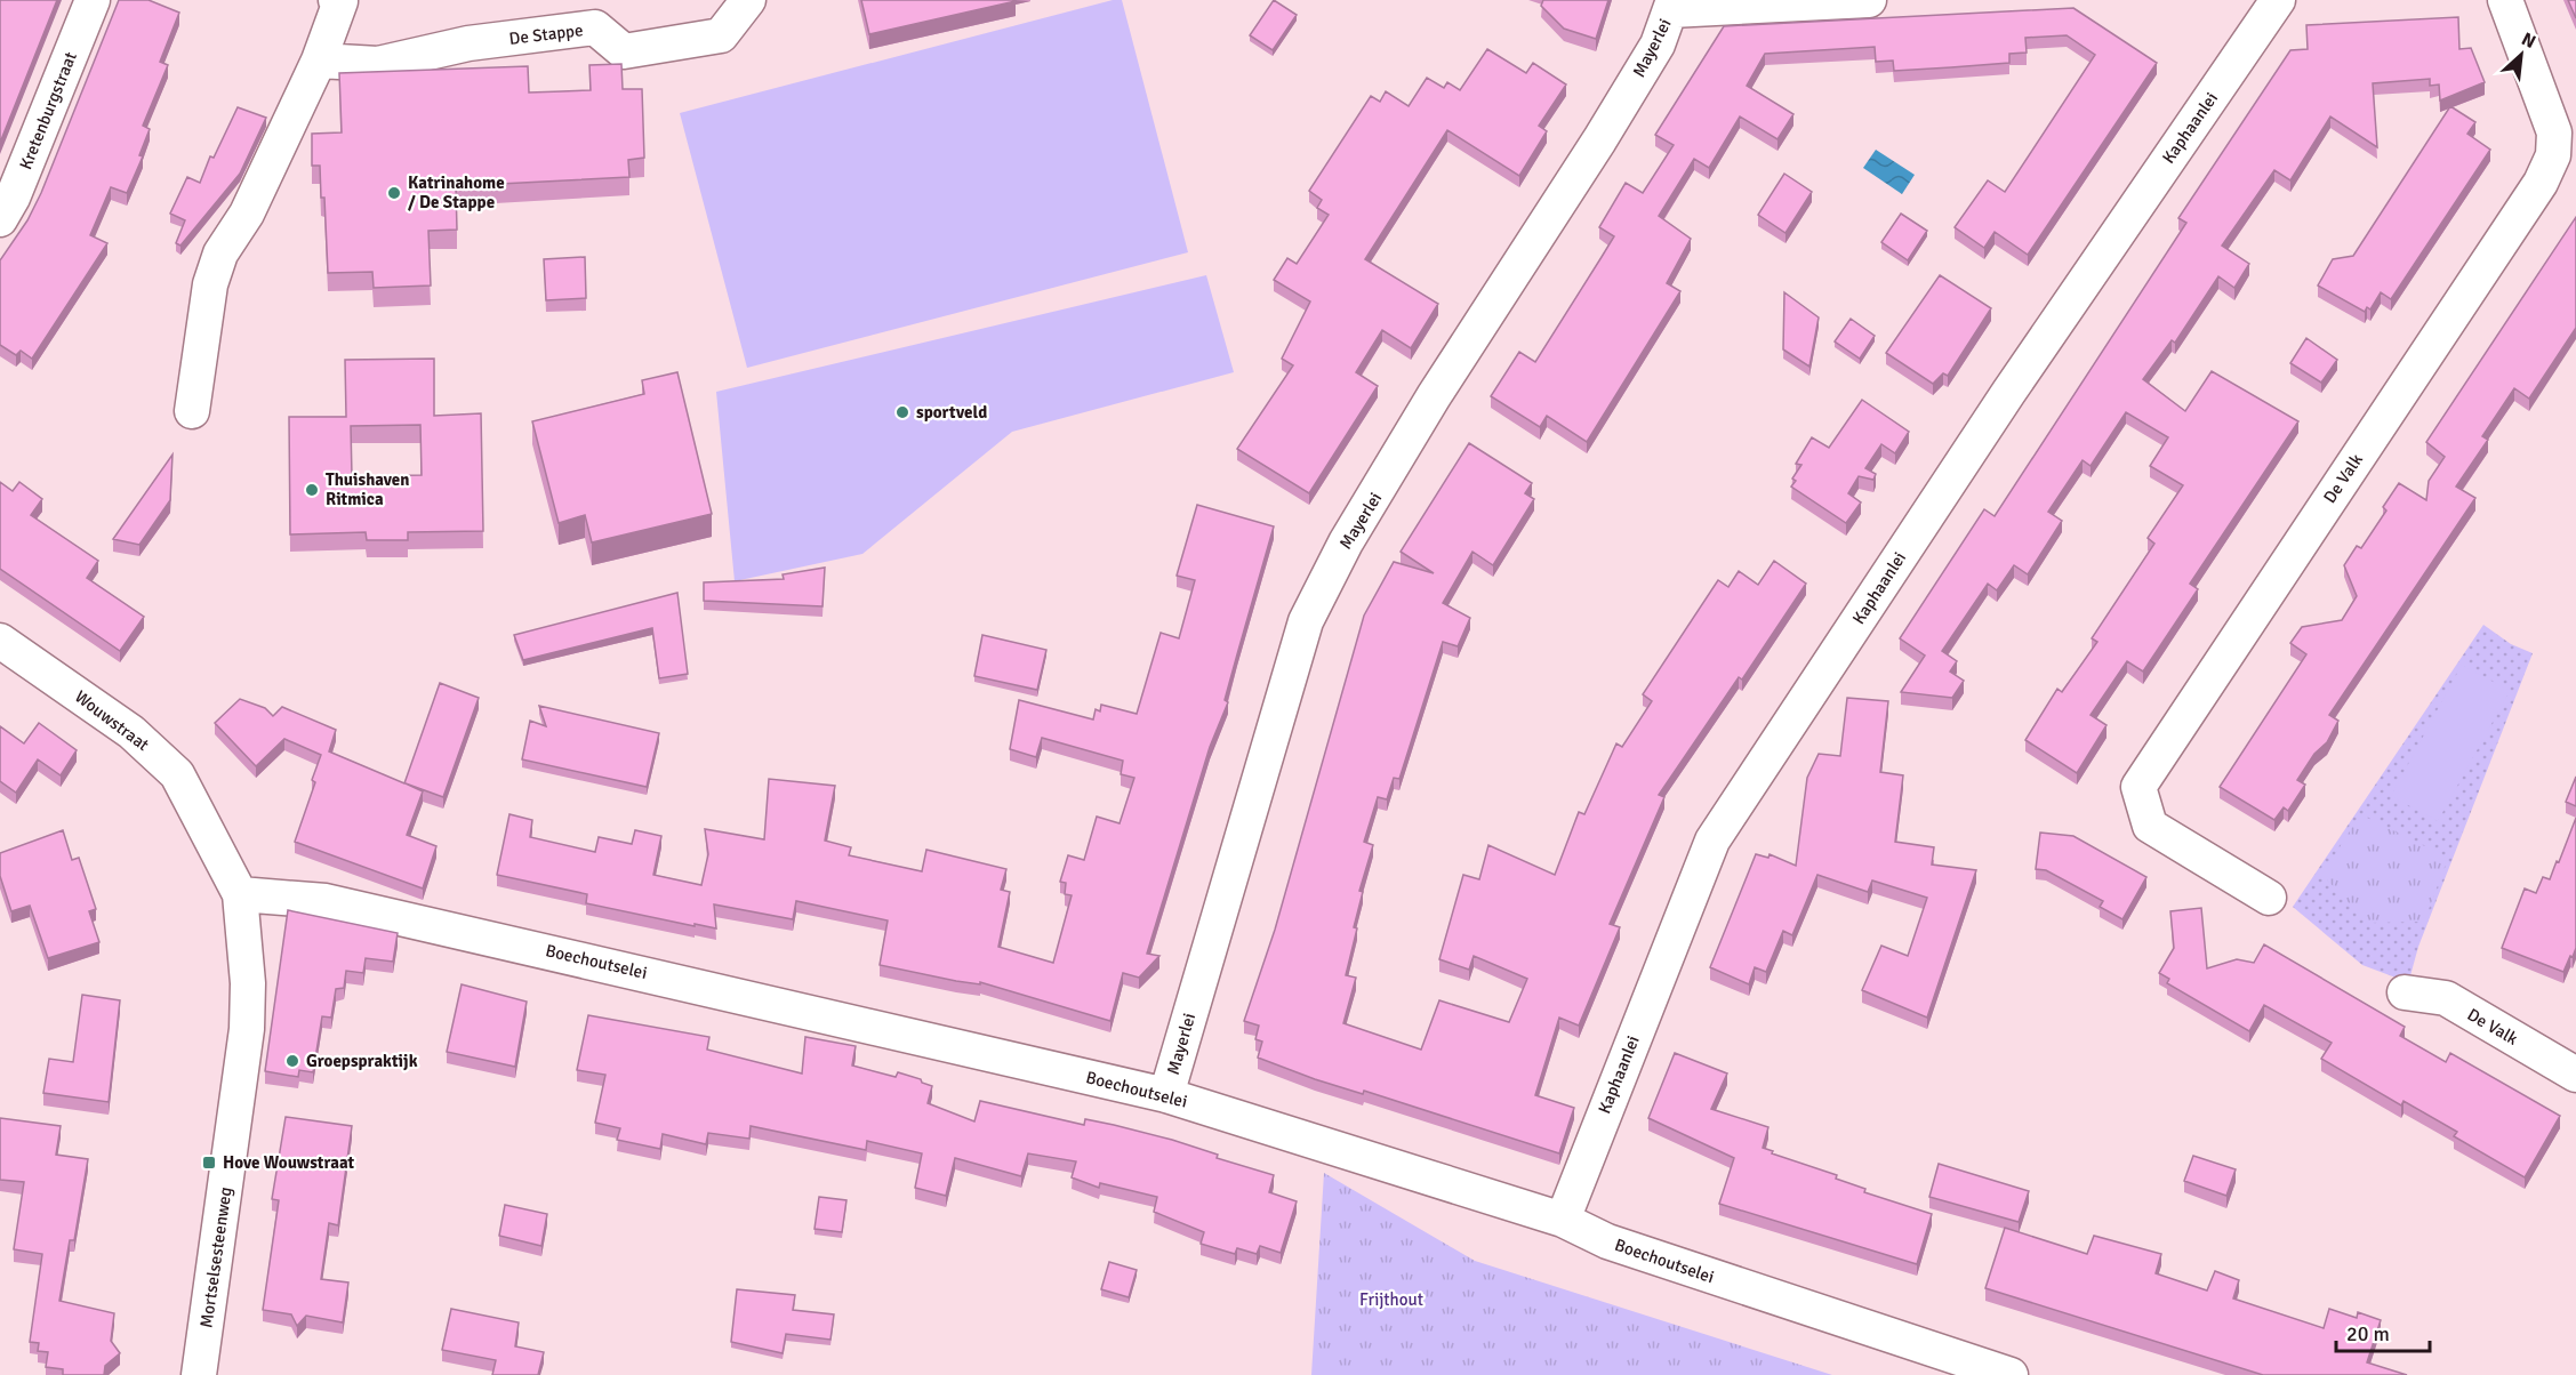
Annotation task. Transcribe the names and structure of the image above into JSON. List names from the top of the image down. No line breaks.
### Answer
{"streets":{"street":["De Stappe","Mayerlei","Kretenburgstraat","Kaphaanlei","De Valk","Wouwstraat","Boechoutselei","Mortselsesteenweg"]},"crossings":[["Mayerlei","Boechoutselei"],["Kaphaanlei","Boechoutselei"],["Wouwstraat","Boechoutselei"],["Wouwstraat","Mortselsesteenweg"],["Boechoutselei","Mortselsesteenweg"]],"parks":["Frijthout"],"places":{"other":["Katrinahome / De Stappe","sportveld","Thuishaven Ritmica","Groepspraktijk"],"transit":["Hove Wouwstraat"]},"scale_bar":"20 m","north":"top right"}
